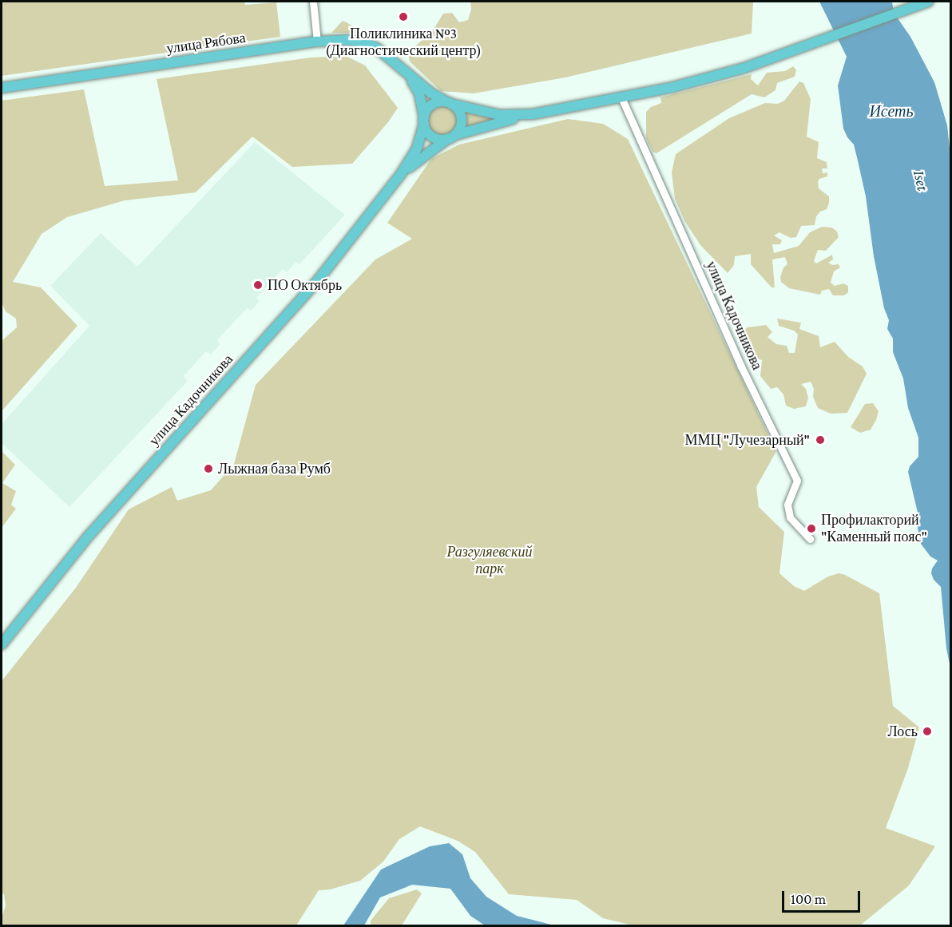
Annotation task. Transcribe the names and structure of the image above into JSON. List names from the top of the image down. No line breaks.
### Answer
{"streets":{"main road":["улица Рябова","улица Кадочникова"]},"water":["Исеть","Iset"],"parks":["Разгуляевский парк"],"places":["Поликлиника №3 (Диагностический центр)","ПО Октябрь","ММЦ \"Лучезарный\"","Лыжная база Румб","Профилакторий \"Каменный пояс\"","Лось"],"scale_bar":"100 m"}
